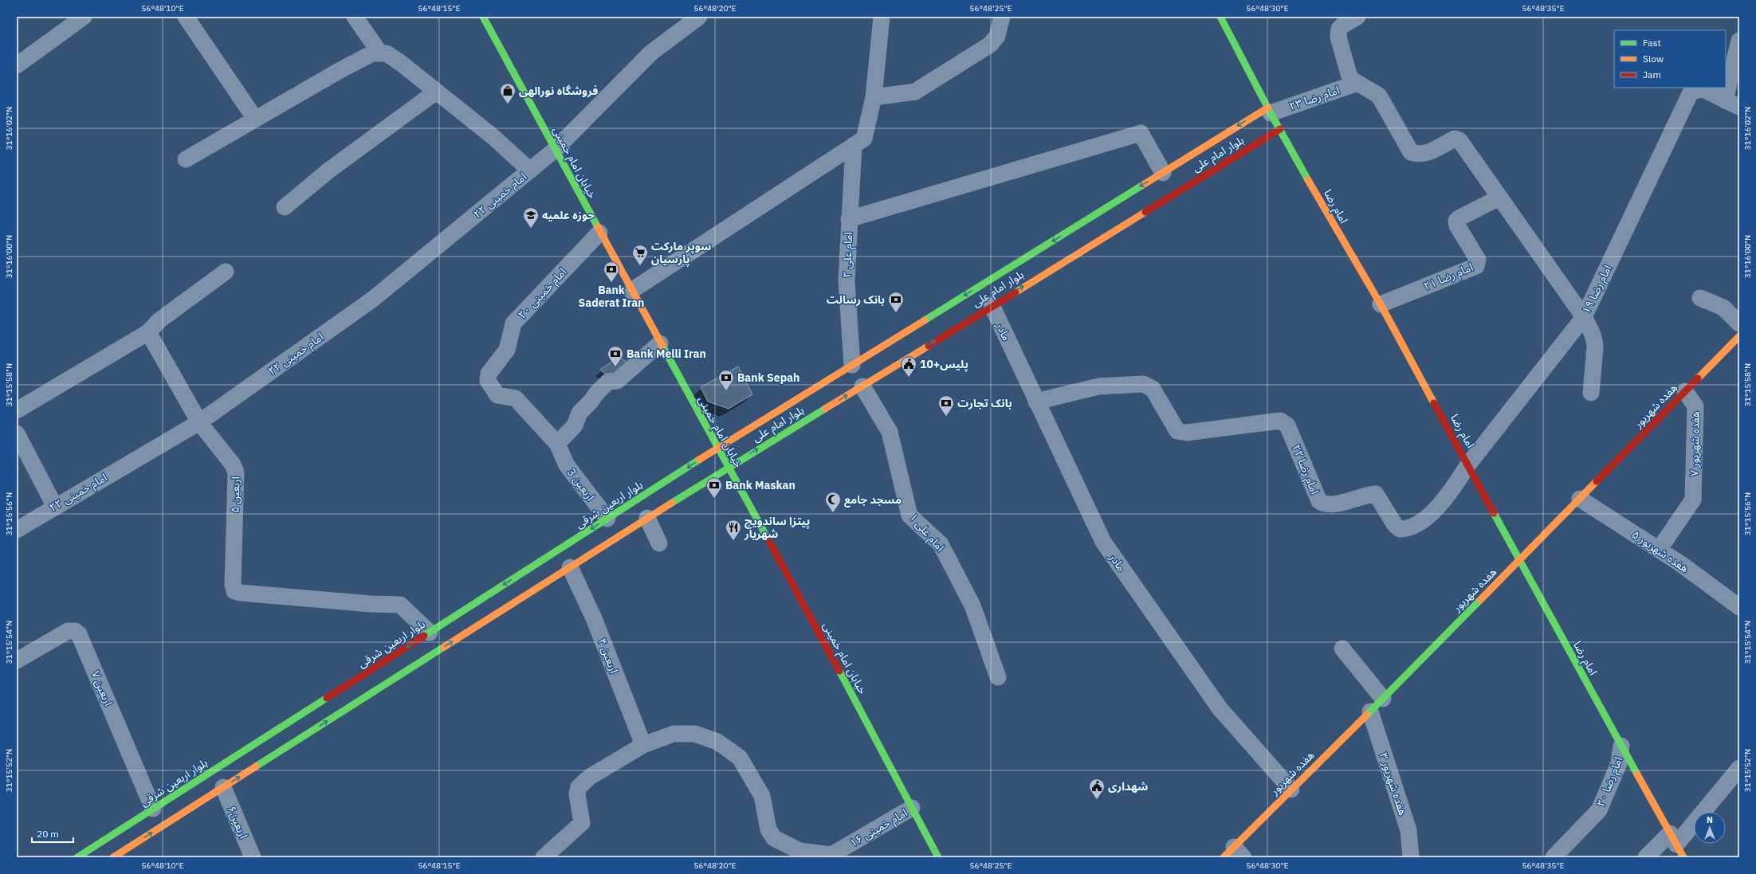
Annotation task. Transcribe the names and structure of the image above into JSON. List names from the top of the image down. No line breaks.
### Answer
{"streets":{"street":["امام رضا ۲۳","بلوار امام علی","خیابان امام خمینی","امام خمینی ۲۲","امام رضا","امام علی ۲","امام رضا ۲۱","امام رضا ۱۹","امام خمینی ۲۰","مادر","هفده شهریور","هفده شهریور ۷","امام رضا ۲۲","اربعین 3","اربعین ۵","بلوار اربعین شرقی","امام علی ۱","هفده شهریور ۵","اربعین ۴","اربعین ۷","امام رضا ۲۰","هفده شهریور ۳","اربعین۶","امام خمینی ۱۶"]},"crossings":[["امام رضا ۲۳","بلوار امام علی"],["امام رضا ۲۳","امام رضا"],["بلوار امام علی","خیابان امام خمینی"],["بلوار امام علی","امام رضا"],["بلوار امام علی","امام علی ۲"],["بلوار امام علی","مادر"],["بلوار امام علی","بلوار اربعین شرقی"],["بلوار امام علی","امام علی ۱"],["خیابان امام خمینی","امام خمینی ۲۲"],["خیابان امام خمینی","امام خمینی ۲۰"],["خیابان امام خمینی","بلوار اربعین شرقی"],["خیابان امام خمینی","امام خمینی ۱۶"],["امام خمینی ۲۲","اربعین ۵"],["امام رضا","امام رضا ۲۱"],["امام رضا","امام رضا ۱۹"],["امام رضا","هفده شهریور"],["امام رضا","امام رضا ۲۲"],["امام رضا","امام رضا ۲۰"],["امام رضا ۱۹","امام رضا ۲۲"],["امام خمینی ۲۰","اربعین 3"],["مادر","هفده شهریور"],["مادر","امام رضا ۲۲"],["هفده شهریور","هفده شهریور ۷"],["هفده شهریور","هفده شهریور ۵"],["هفده شهریور","هفده شهریور ۳"],["هفده شهریور ۷","هفده شهریور ۵"],["اربعین 3","بلوار اربعین شرقی"],["اربعین ۵","بلوار اربعین شرقی"],["بلوار اربعین شرقی","اربعین ۷"]],"places":{"shop":["فروشگاه نورالهی"],"school or university":["حوزه علمیه"],"supermarket":["سوپر مارکت پارسیان"],"bank":["Bank Saderat Iran","بانک رسالت","Bank Melli Iran","Bank Sepah","بانک تجارت","Bank Maskan"],"public building":["پلیس+10","شهداری"],"mosque":["مسجد جامع"],"restaurant":["پیتزا ساندویچ شهریار"]},"legend":["Fast","Slow","Jam"],"scale_bar":"20 m","north":"top","coordinates":["56°48'10\"E","56°48'15\"E","56°48'20\"E","56°48'25\"E","56°48'30\"E","56°48'35\"E","31°16'02\"N","31°16'00\"N","31°15'58\"N","31°15'56\"N","31°15'54\"N","31°15'52\"N"]}
